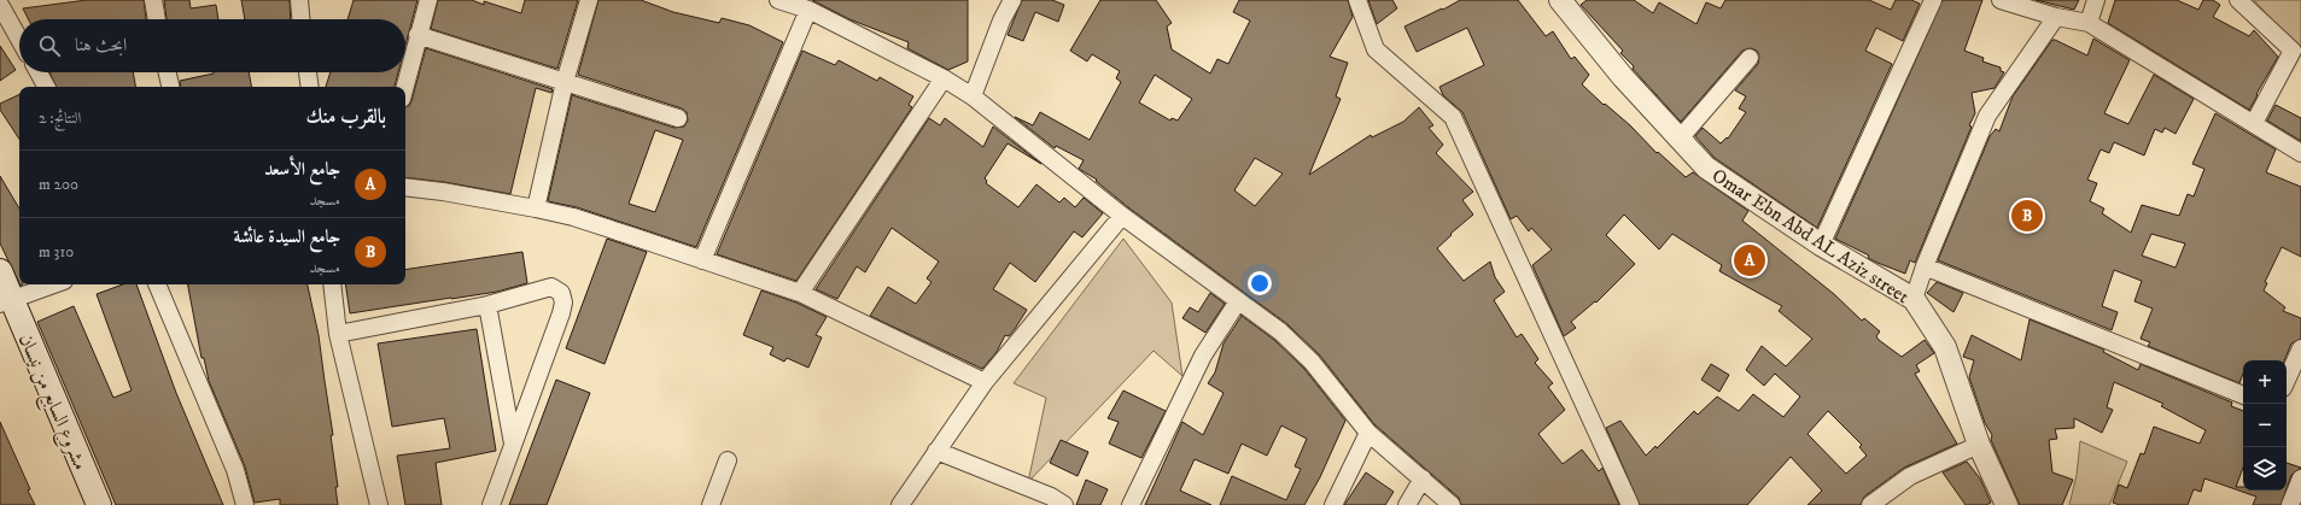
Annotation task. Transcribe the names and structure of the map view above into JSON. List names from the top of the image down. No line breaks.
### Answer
{"streets":{"main road":["مشروع السابع من نيسان"],"street":["Omar Ebn Abd AL Aziz street"]},"page":{"search":"ابحث هنا","heading":["بالقرب منك","النتائج: 2"],"list":[{"mark":"A","name":"جامع الأسعد","note":"مسجد","value":"200 m"},{"mark":"B","name":"جامع السيدة عائشة","note":"مسجد","value":"310 m"}],"pins":["B","A"],"map_buttons":["+","−"]}}
